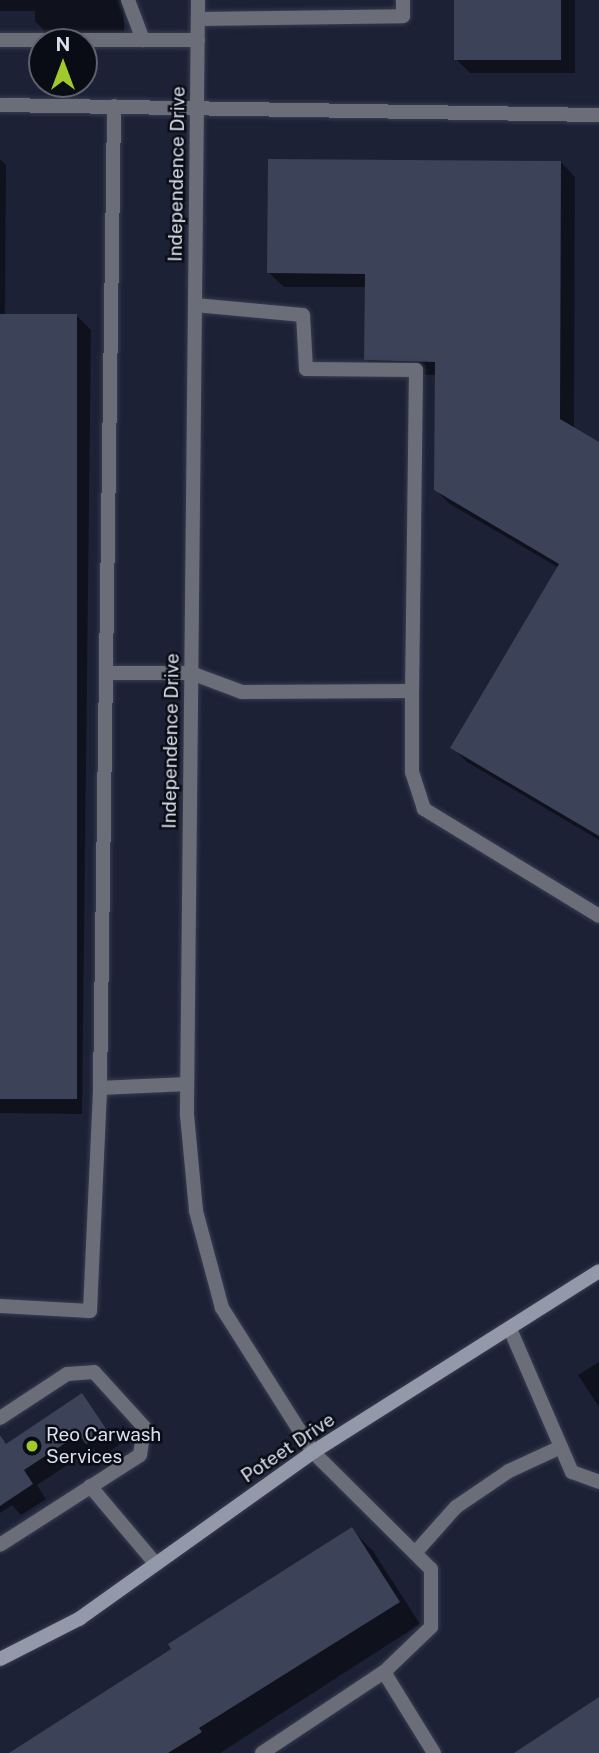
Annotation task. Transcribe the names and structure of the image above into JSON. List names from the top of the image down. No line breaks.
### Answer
{"streets":{"street":["Independence Drive","Poteet Drive"]},"crossings":[["Independence Drive","Poteet Drive"]],"places":["Reo Carwash Services"],"north":"top"}
